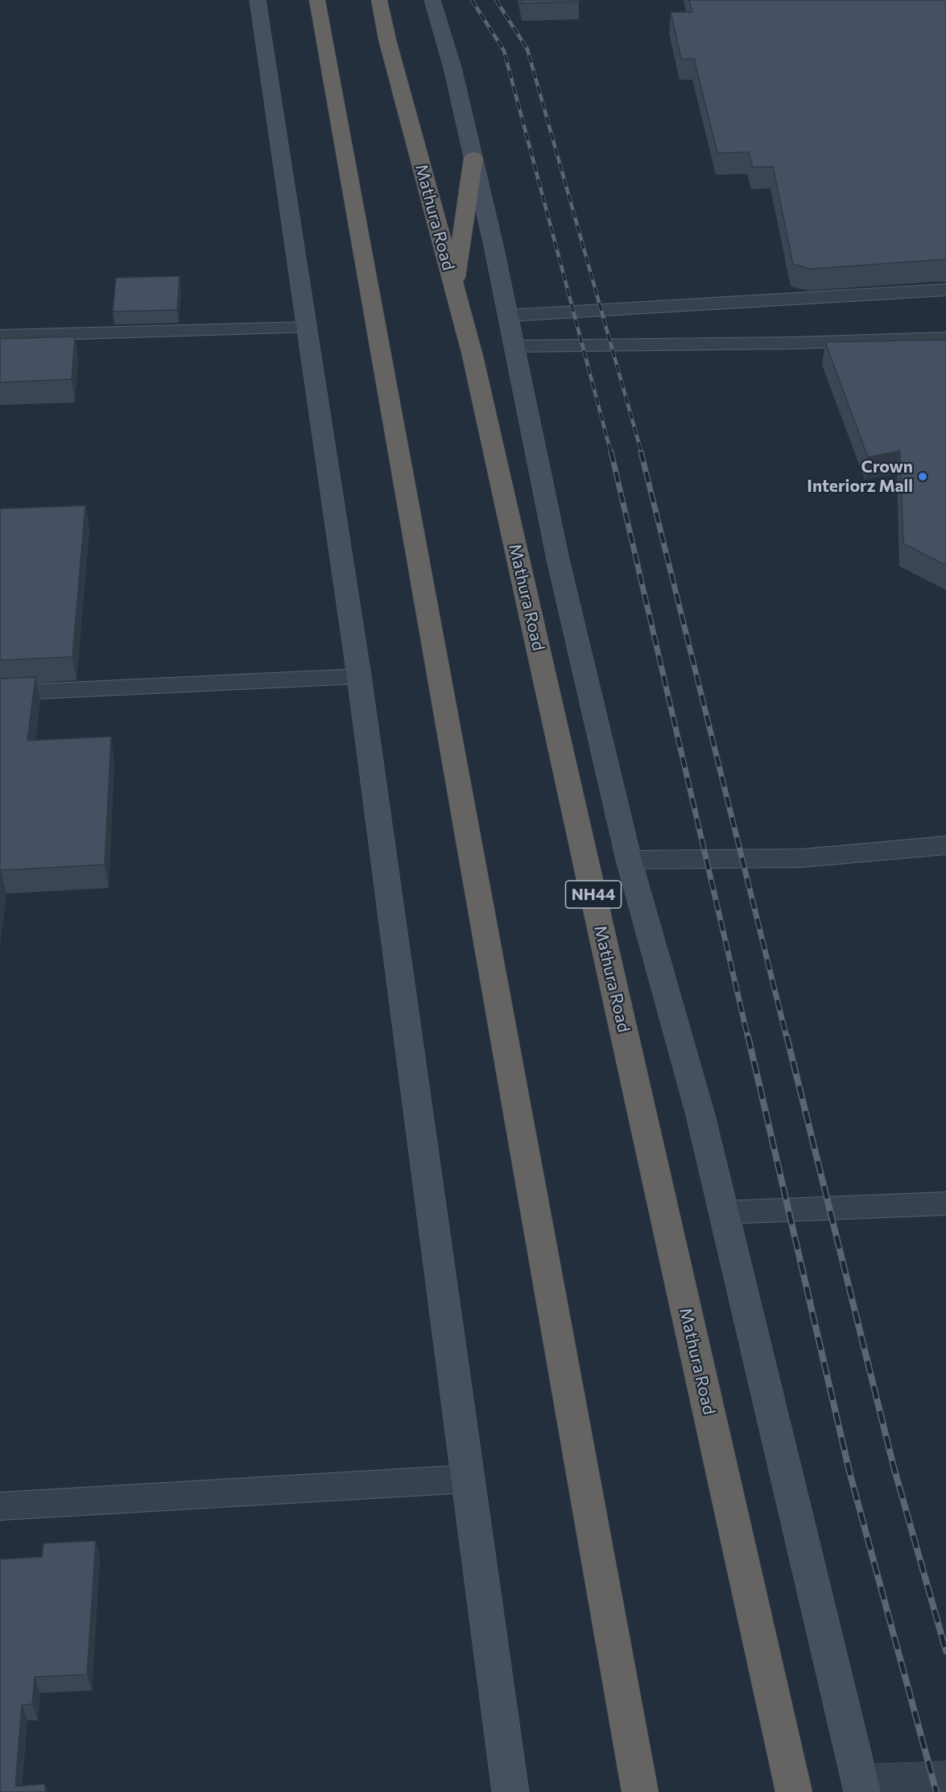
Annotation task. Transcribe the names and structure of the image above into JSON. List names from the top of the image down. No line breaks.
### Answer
{"streets":{"highway":["Mathura Road","NH44"]},"places":["Crown Interiorz Mall"]}
